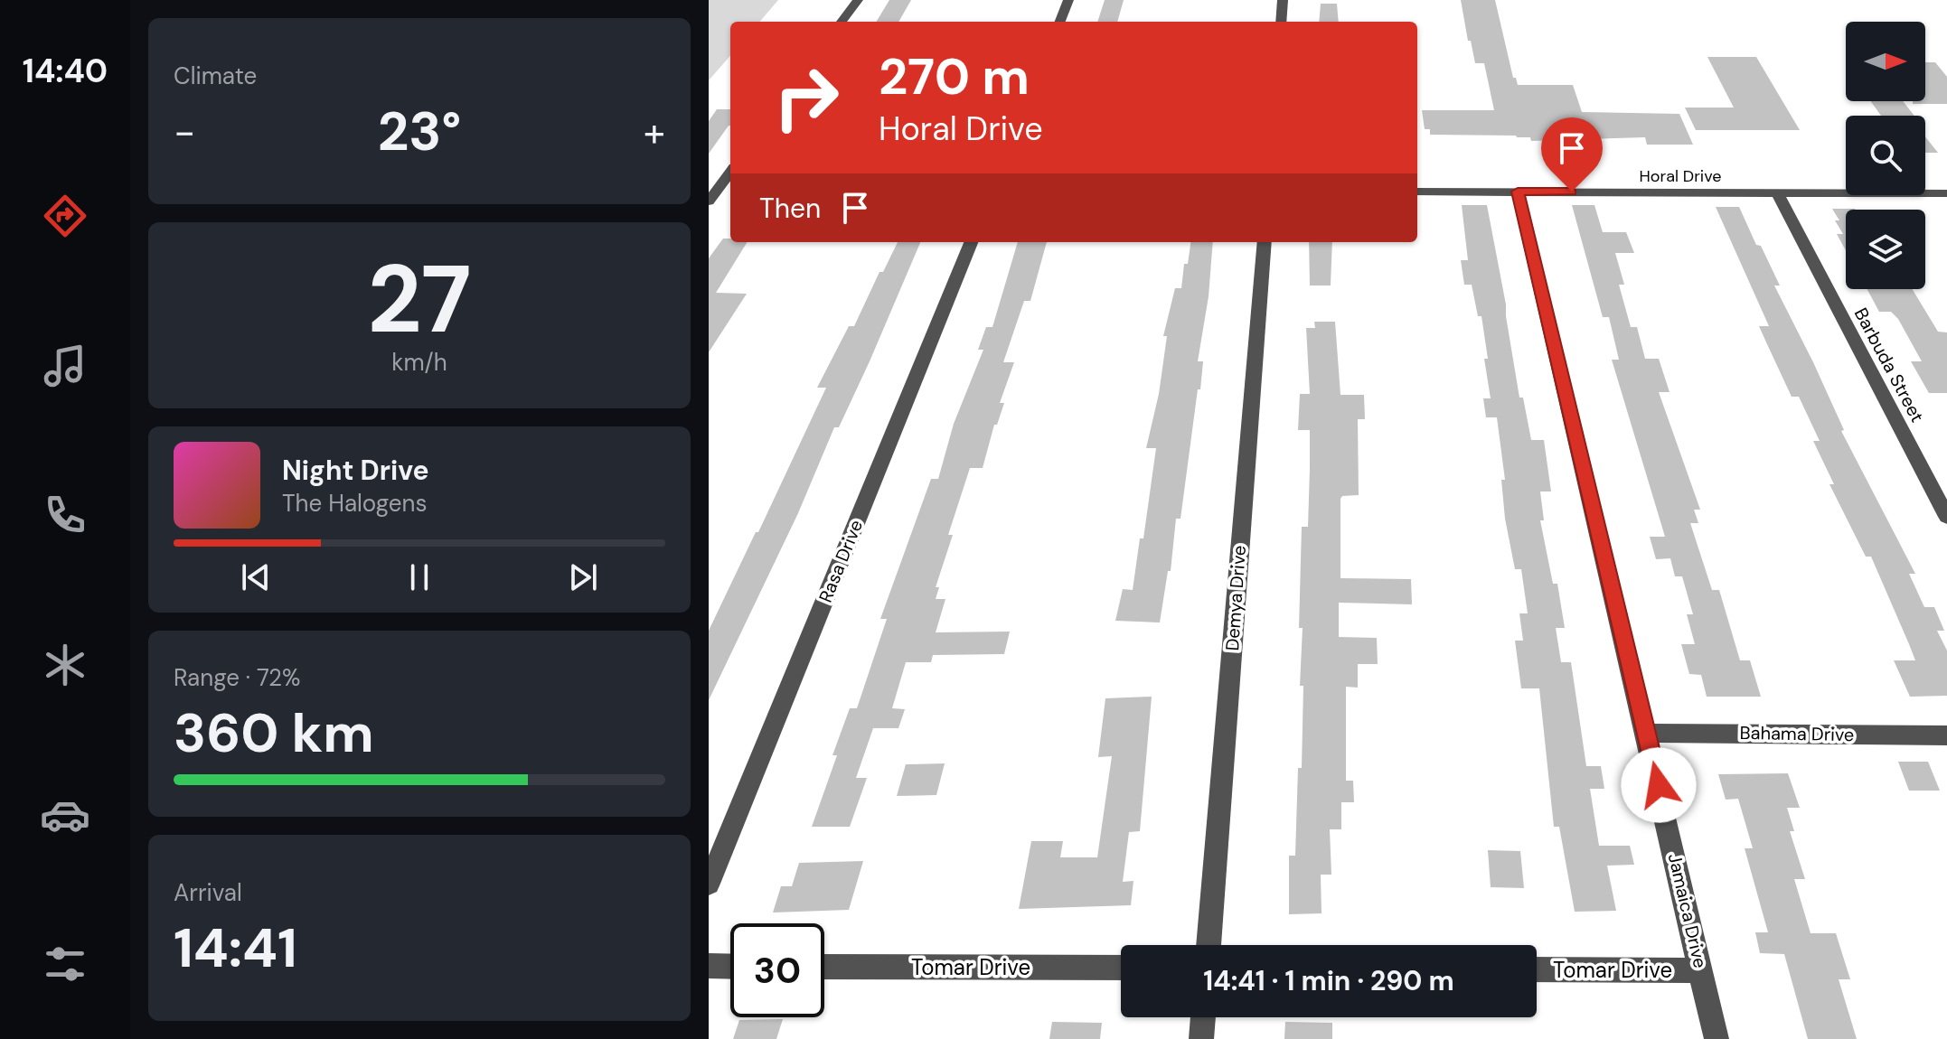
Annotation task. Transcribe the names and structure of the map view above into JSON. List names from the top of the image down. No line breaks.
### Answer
{"streets":{"street":["Horal Drive","Barbuda Street","Rasa Drive","Demya Drive","Bahama Drive","Jamaica Drive","Tomar Drive"]},"crossings":[["Horal Drive","Barbuda Street"],["Horal Drive","Jamaica Drive"],["Bahama Drive","Jamaica Drive"],["Jamaica Drive","Tomar Drive"]],"north":"right","page":{"tabs":"14:40","tile":["Climate",["27","km/h"],["Range · 72%","360 km"],["Arrival","14:41"]],"turn":["270 m","Horal Drive"],"heat":["−","23°","+"],"then":"Then","song":["Night Drive","The Halogens"],"limit":"30","trip":"14:41 · 1 min · 290 m"}}
